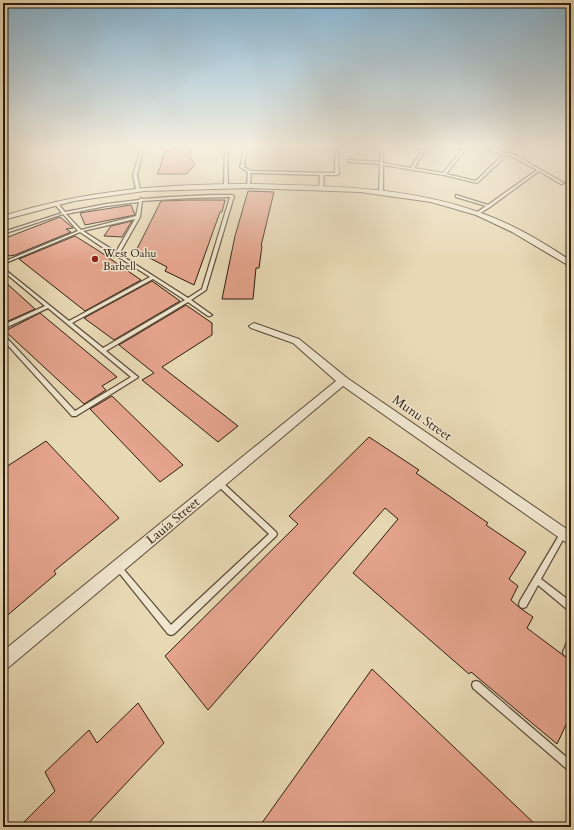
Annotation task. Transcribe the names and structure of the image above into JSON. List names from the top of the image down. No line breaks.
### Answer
{"streets":{"street":["Munu Street","Lauia Street"]},"crossings":[["Munu Street","Lauia Street"]],"places":["West Oahu Barbell"]}
